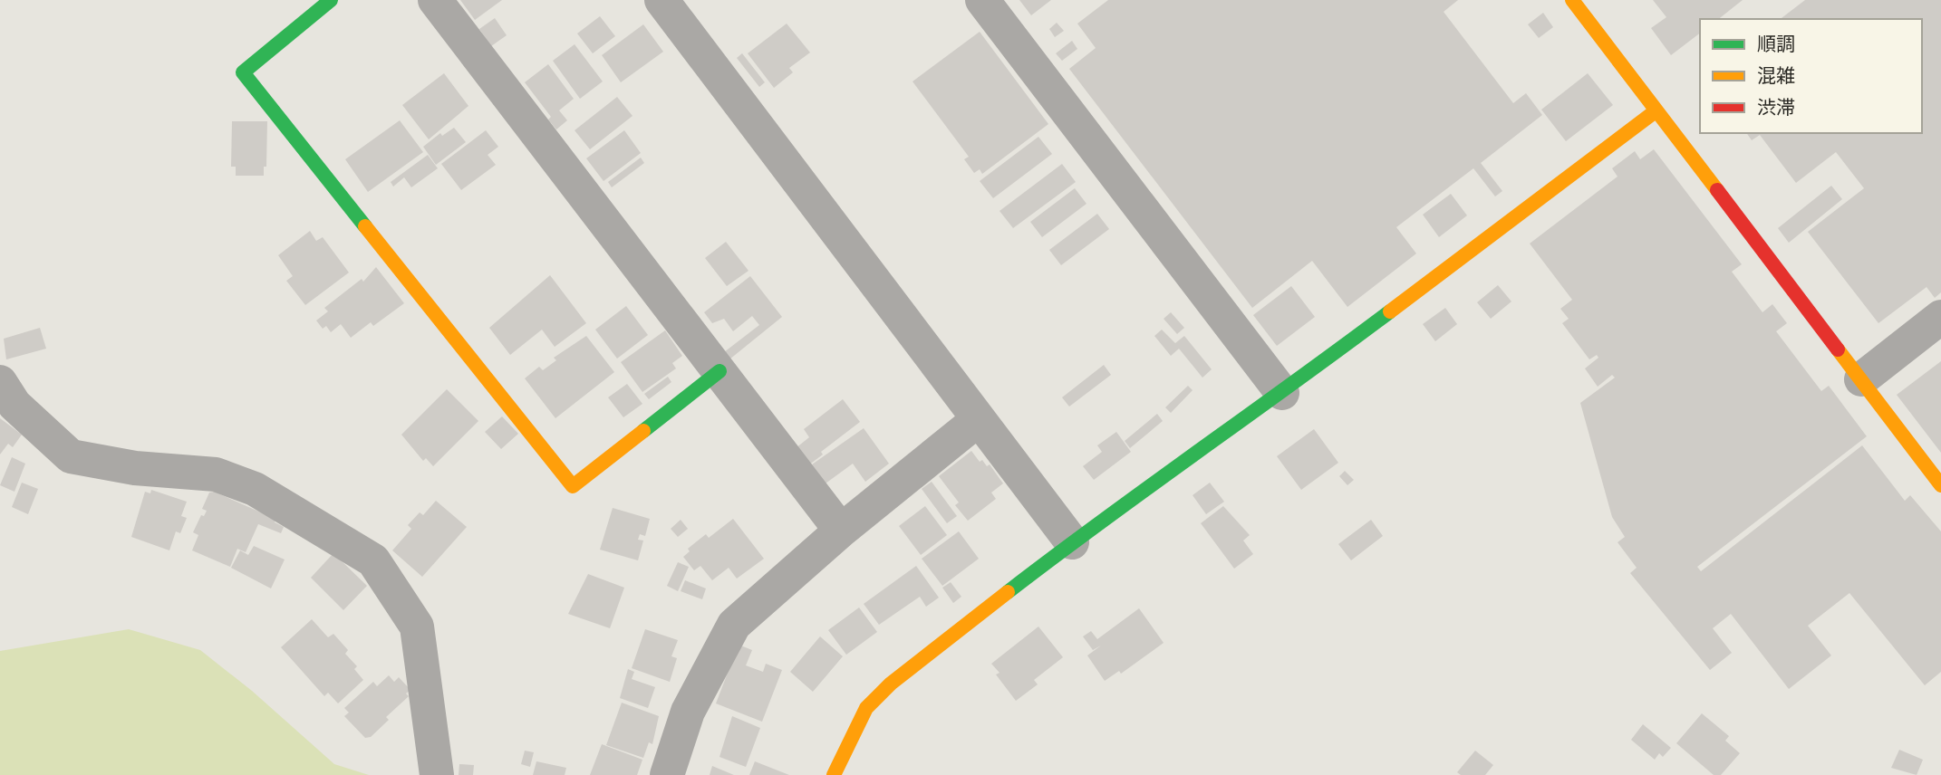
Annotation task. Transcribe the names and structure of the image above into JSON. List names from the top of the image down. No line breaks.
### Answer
{"legend":["順調","混雑","渋滞"]}
